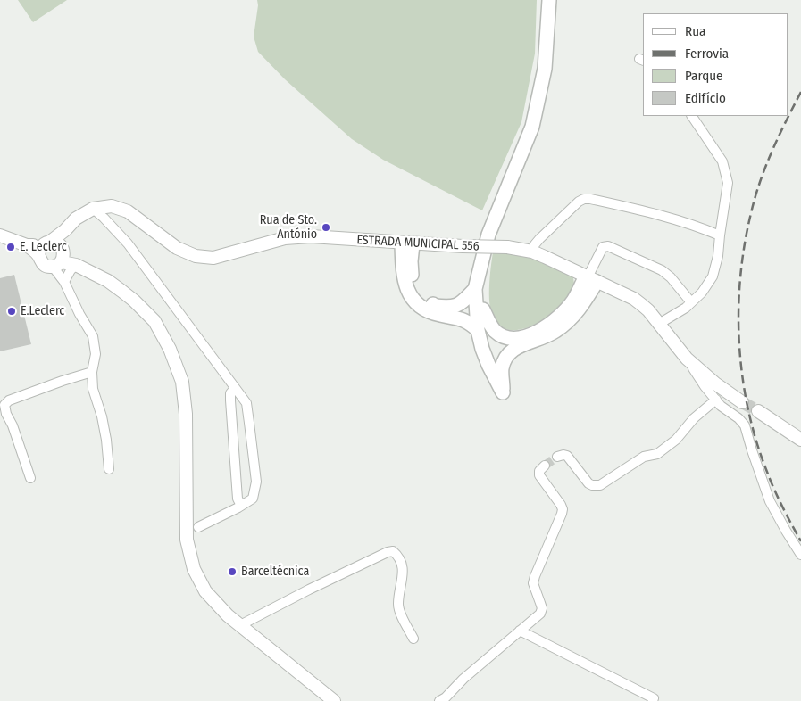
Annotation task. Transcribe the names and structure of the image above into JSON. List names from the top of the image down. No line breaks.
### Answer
{"streets":{"main road":["ESTRADA MUNICIPAL 556"]},"places":["Rua de Sto. António","E. Leclerc","E.Leclerc","Barceltécnica"],"legend":["Rua","Ferrovia","Parque","Edifício"]}
